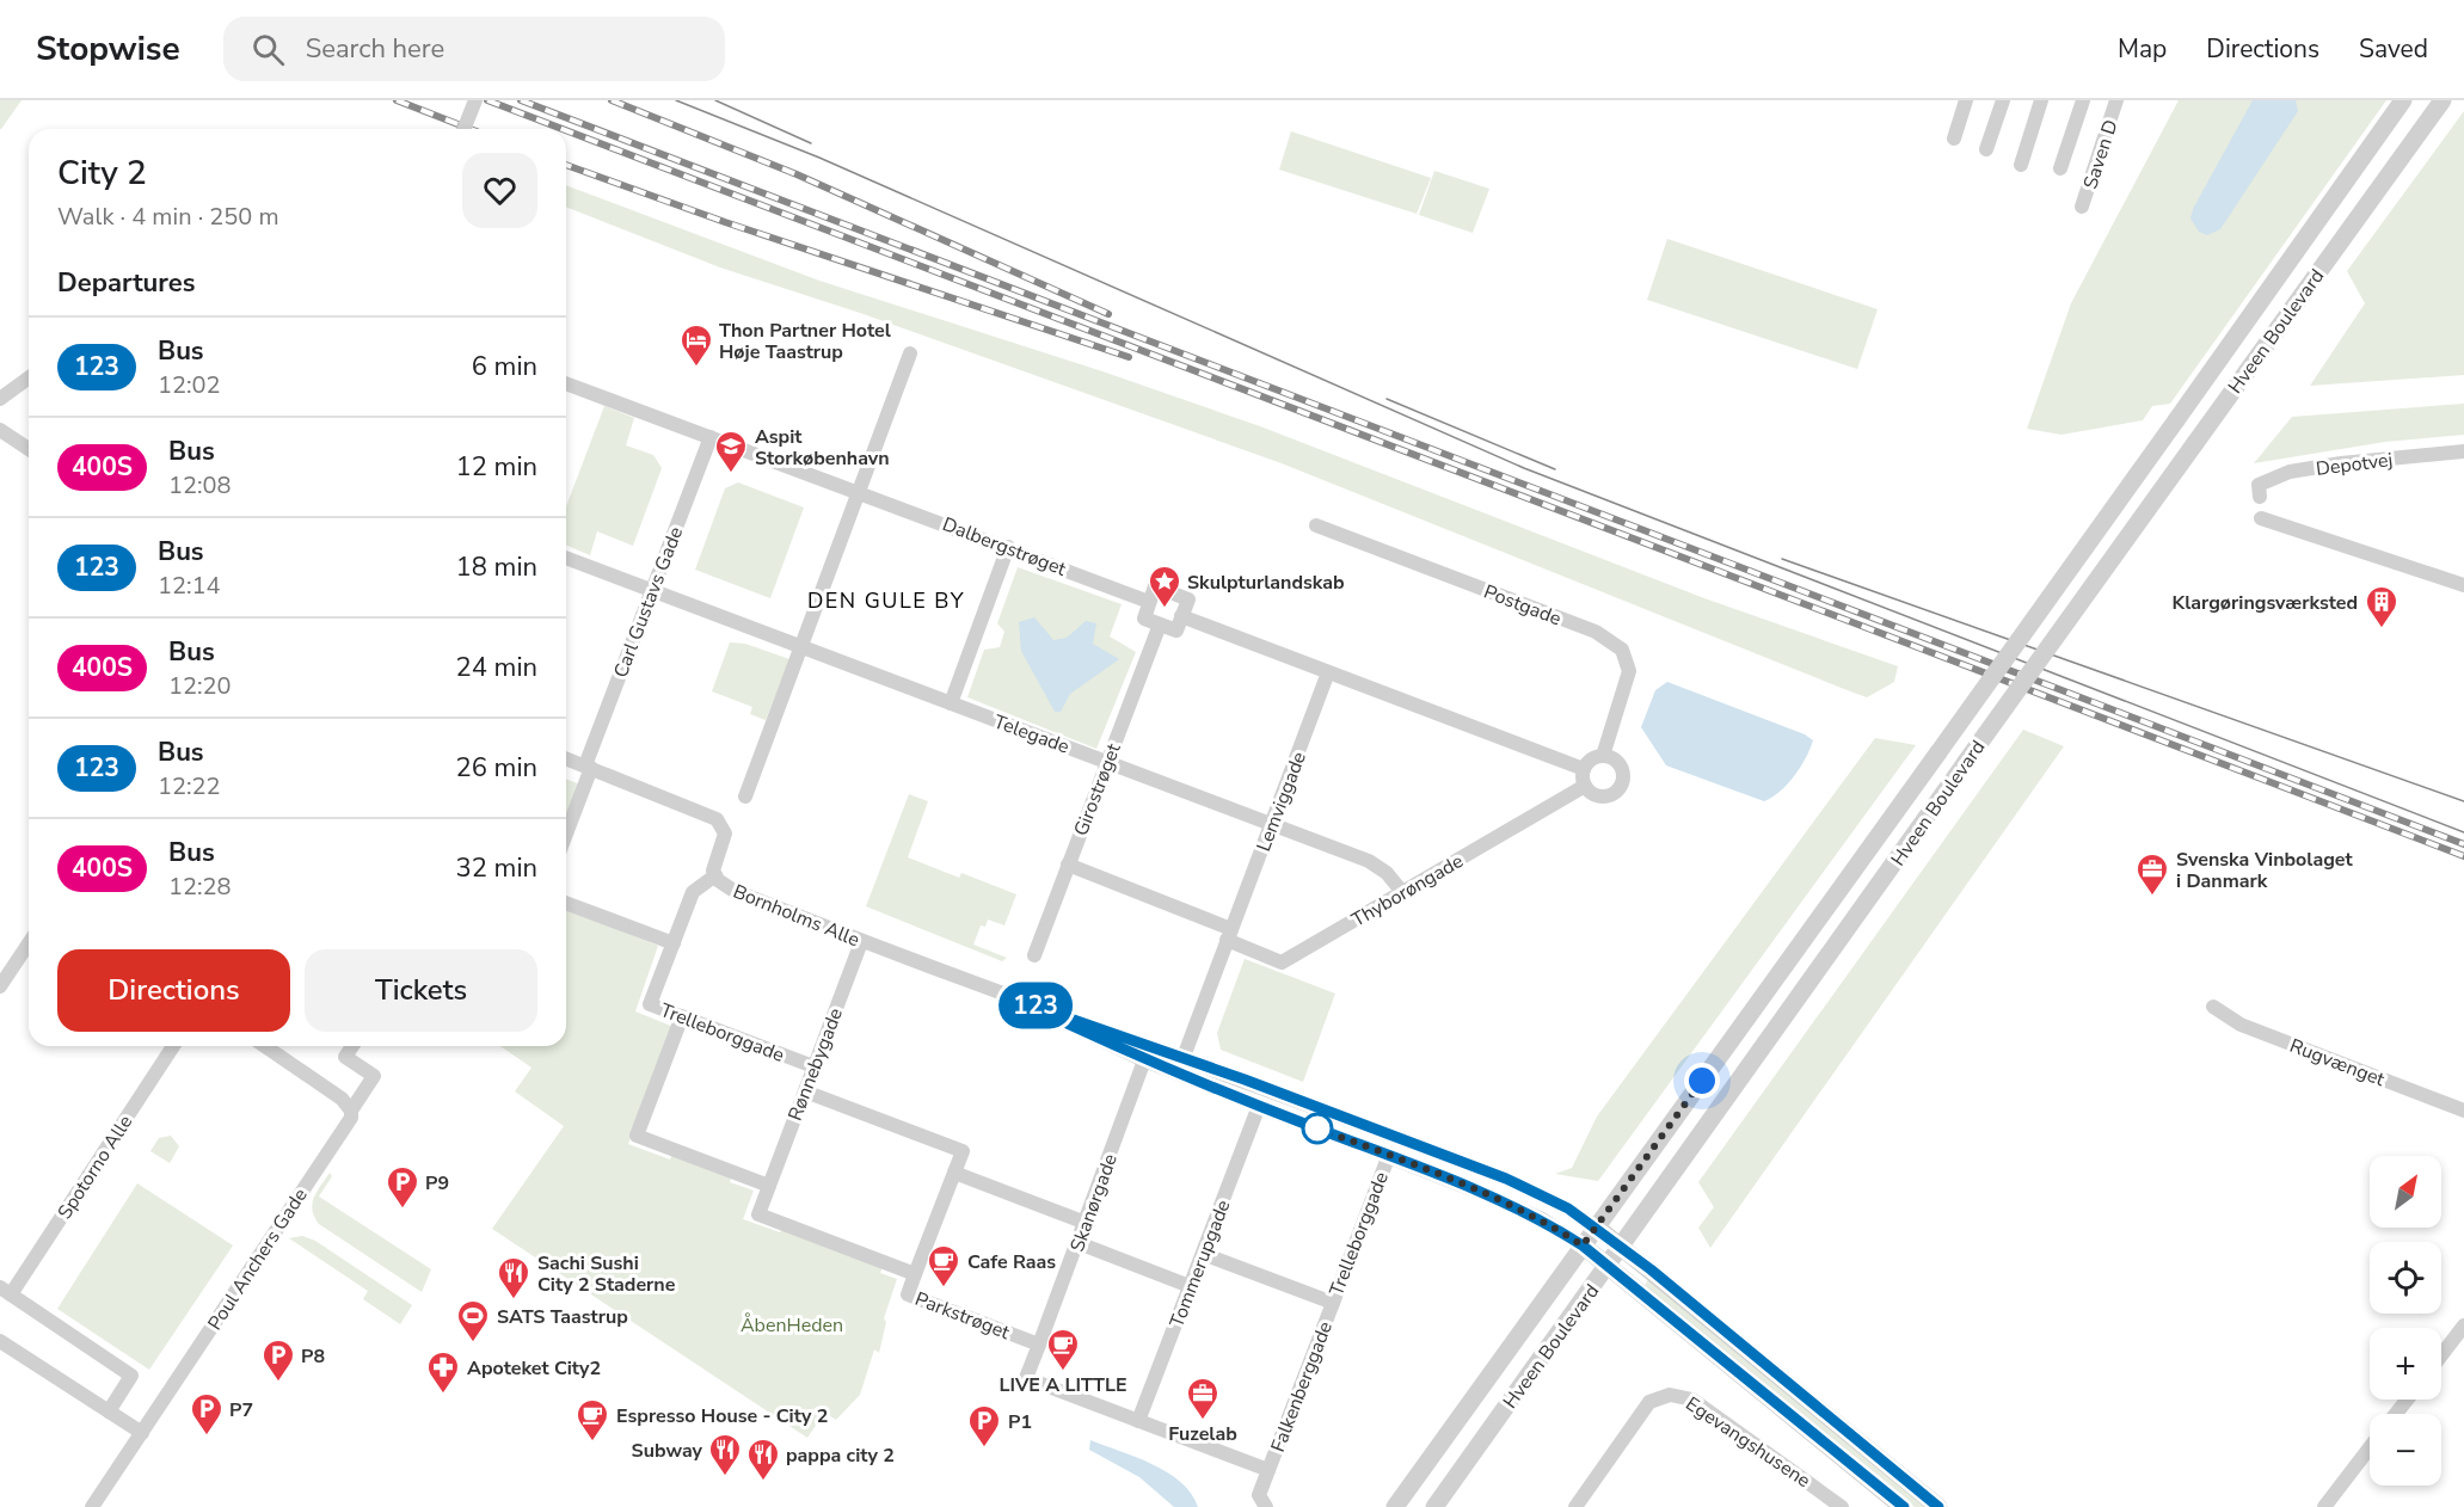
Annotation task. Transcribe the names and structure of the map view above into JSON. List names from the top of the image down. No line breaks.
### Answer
{"streets":{"street":["Saven D","Hveen Boulevard","Depotvej","Dalbergstrøget","Carl Gustavs Gade","Postgade","Telegade","Girostrøget","Lemviggade","Thyborøngade","Bornholms Alle","Trelleborggade","Rugvænget","Rønnebygade","Spotorno Alle","Skanørgade","Poul Anchers Gade","Tommerupgade","Parkstrøget","Falkenberggade","Egevangshusene"]},"crossings":[["Hveen Boulevard","Bornholms Alle"],["Dalbergstrøget","Carl Gustavs Gade"],["Carl Gustavs Gade","Telegade"],["Carl Gustavs Gade","Bornholms Alle"],["Postgade","Thyborøngade"],["Telegade","Girostrøget"],["Telegade","Lemviggade"],["Telegade","Thyborøngade"],["Lemviggade","Thyborøngade"],["Lemviggade","Bornholms Alle"],["Bornholms Alle","Trelleborggade"],["Bornholms Alle","Rønnebygade"],["Bornholms Alle","Skanørgade"],["Bornholms Alle","Tommerupgade"],["Trelleborggade","Rønnebygade"],["Trelleborggade","Tommerupgade"],["Trelleborggade","Falkenberggade"],["Rønnebygade","Parkstrøget"],["Skanørgade","Parkstrøget"]],"districts":["DEN GULE BY"],"parks":["ÅbenHeden"],"places":{"hotel":["Thon Partner Hotel Høje Taastrup"],"school or university":["Aspit Storkøbenhavn"],"place":["Skulpturlandskab"],"building":["Klargøringsværksted"],"office":["Svenska Vinbolaget i Danmark","Fuzelab"],"parking":["P9","P8","P7","P1"],"cafe":["Cafe Raas","LIVE A LITTLE","Espresso House - City 2"],"restaurant":["Sachi Sushi City 2 Staderne","Subway","pappa city 2"],"sports":["SATS Taastrup"],"pharmacy":["Apoteket City2"]},"lines":["bus line 123"],"north":"top right","page":{"header":"Stopwise","search":"Search here","nav":["Map","Directions","Saved"],"on_map":"123","heading":[["City 2","Walk · 4 min · 250 m"],"Departures"],"list":[{"mark":"123","name":"Bus","note":"12:02","value":"6 min"},{"mark":"400S","name":"Bus","note":"12:08","value":"12 min"},{"mark":"123","name":"Bus","note":"12:14","value":"18 min"},{"mark":"400S","name":"Bus","note":"12:20","value":"24 min"},{"mark":"123","name":"Bus","note":"12:22","value":"26 min"},{"mark":"400S","name":"Bus","note":"12:28","value":"32 min"}],"buttons":["Directions","Tickets"],"map_buttons":["+","−"]}}
